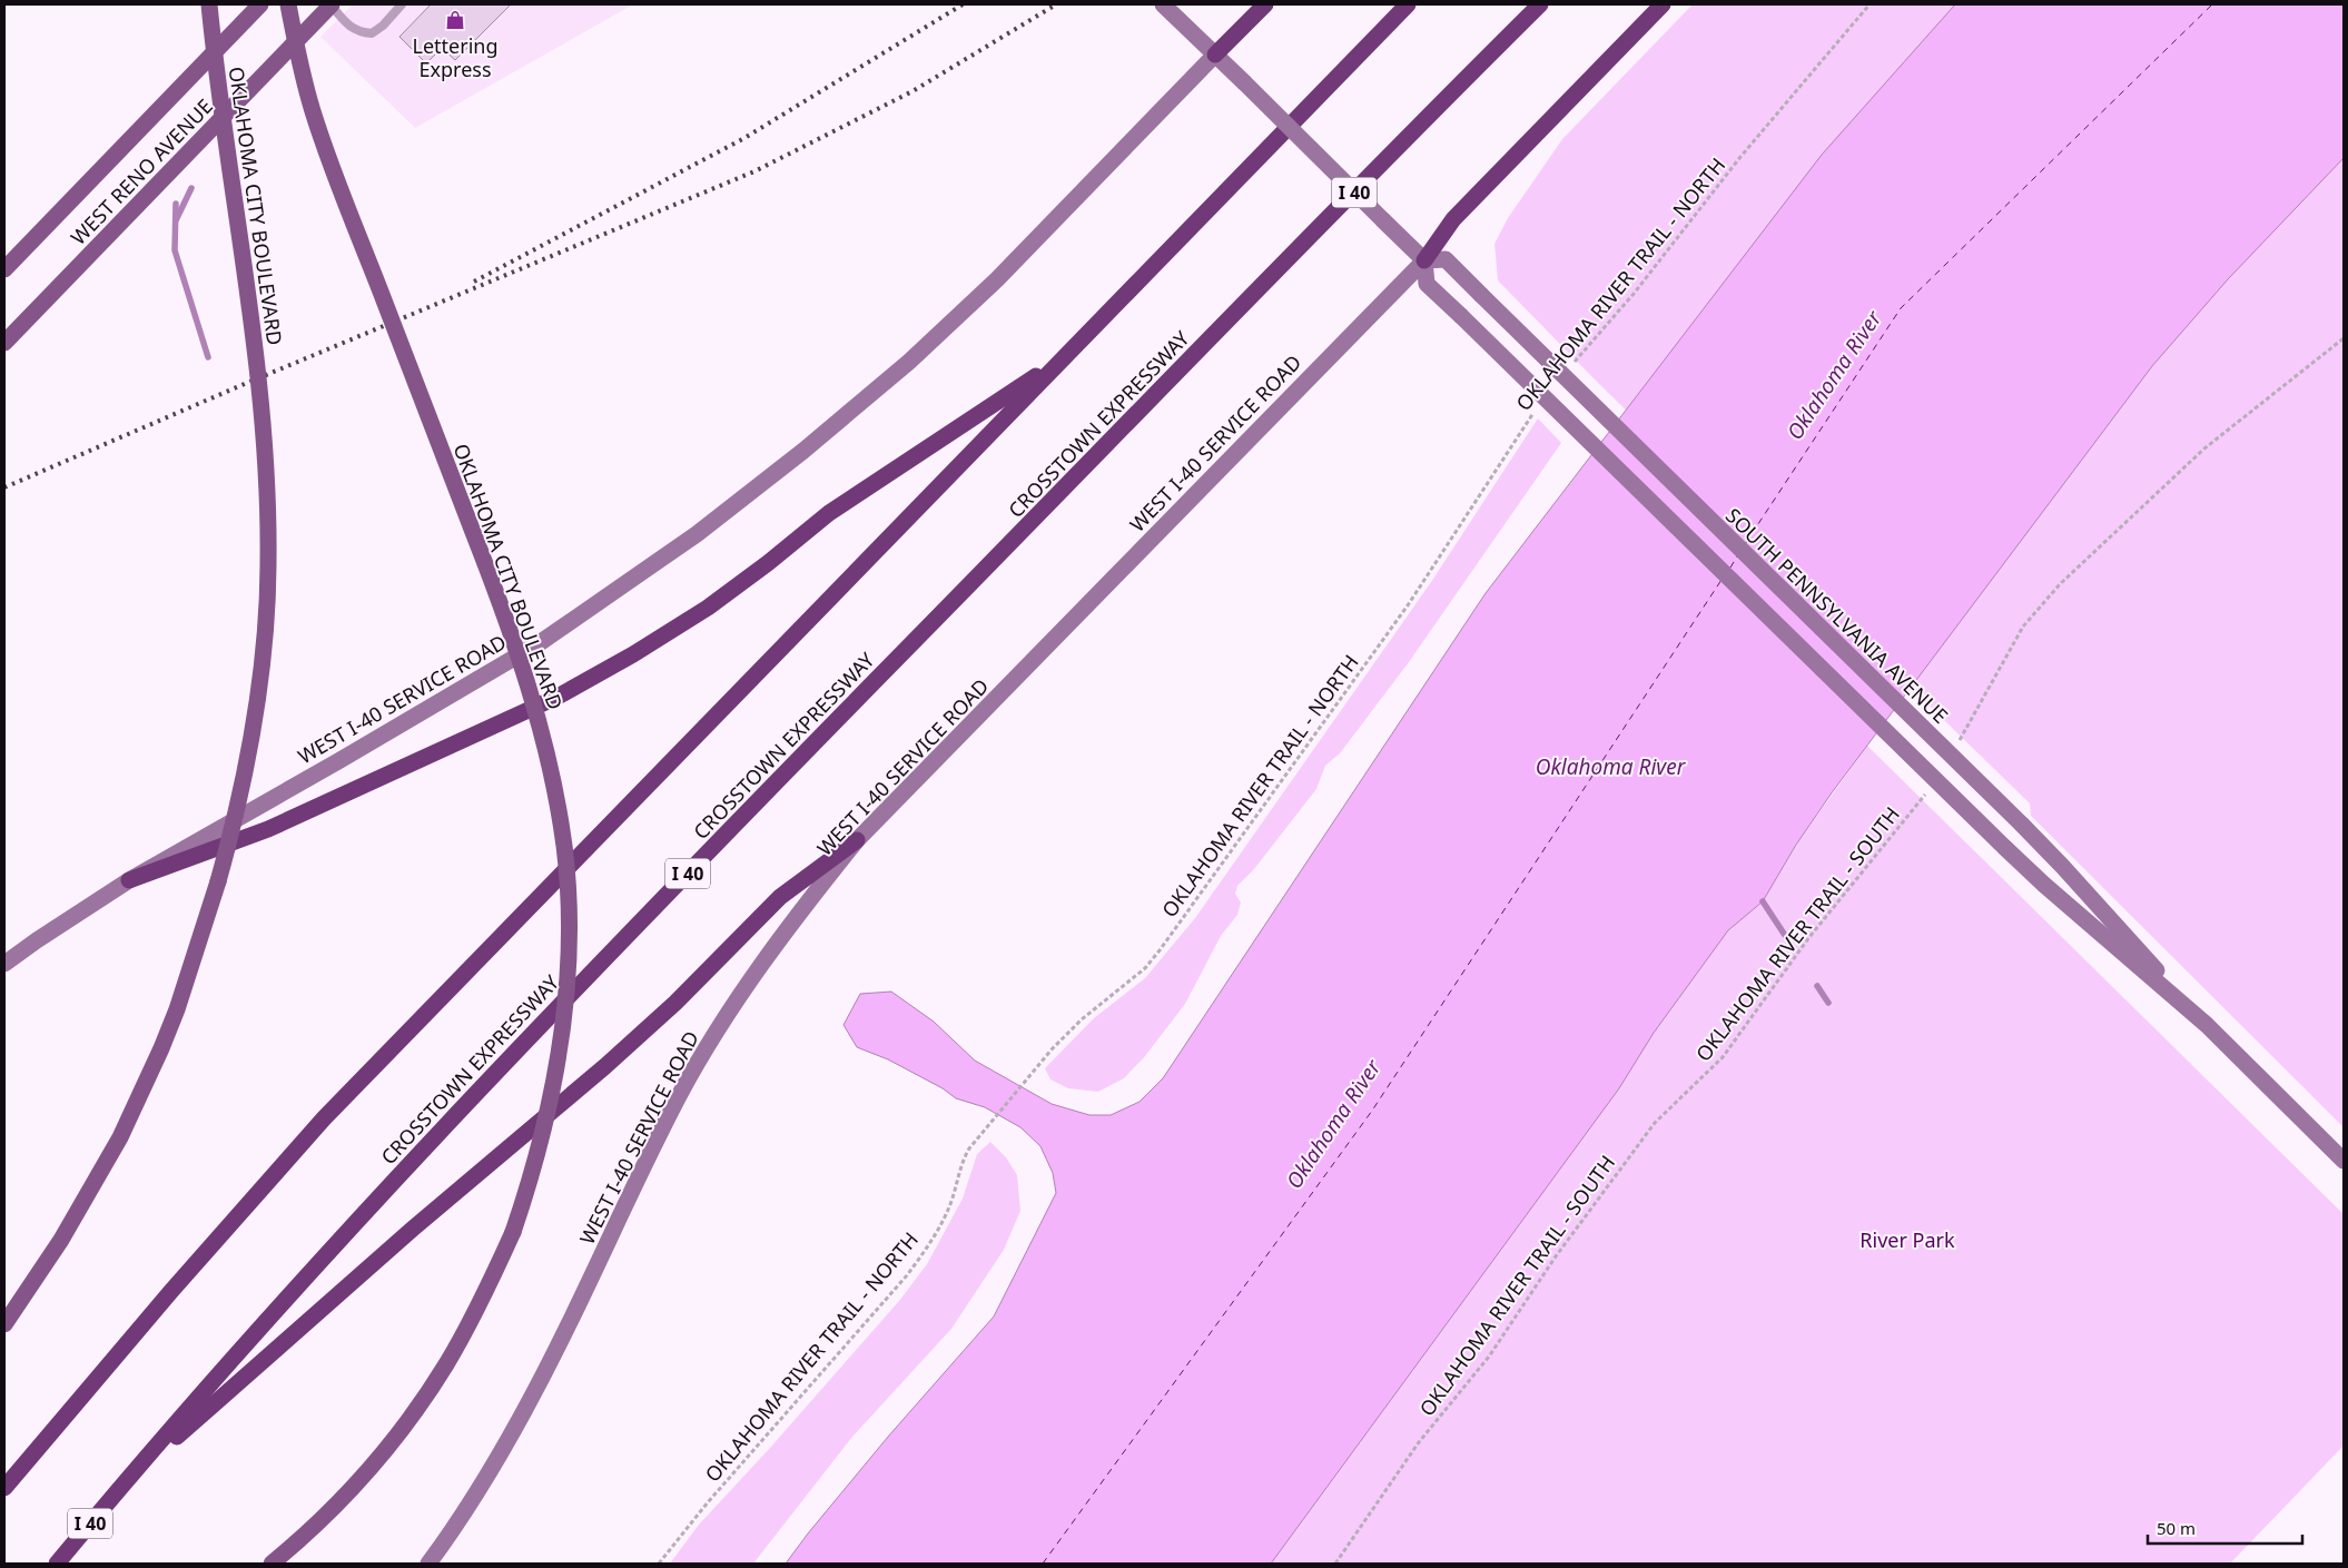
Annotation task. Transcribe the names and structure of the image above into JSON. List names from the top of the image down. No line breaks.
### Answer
{"streets":{"highway":["I 40","CROSSTOWN EXPRESSWAY"],"main road":["WEST RENO AVENUE","OKLAHOMA CITY BOULEVARD","WEST I-40 SERVICE ROAD","SOUTH PENNSYLVANIA AVENUE"],"path":["OKLAHOMA RIVER TRAIL - NORTH","OKLAHOMA RIVER TRAIL - SOUTH"]},"crossings":[["WEST I-40 SERVICE ROAD","SOUTH PENNSYLVANIA AVENUE"]],"water":["Oklahoma River"],"parks":["River Park"],"places":{"shop":["Lettering Express"]},"scale_bar":"50 m"}
